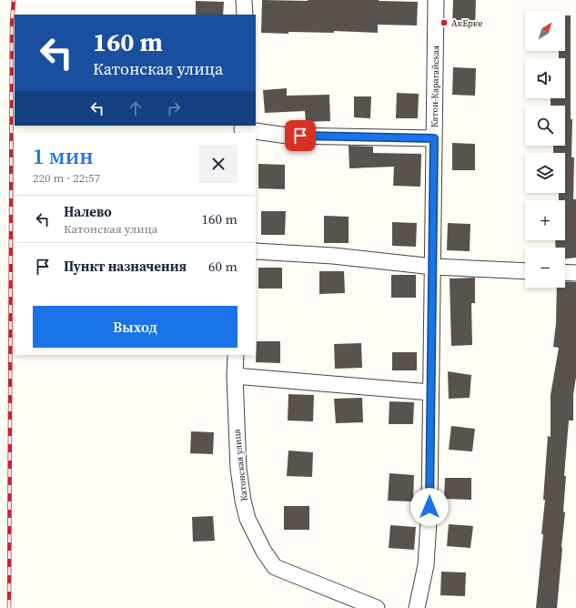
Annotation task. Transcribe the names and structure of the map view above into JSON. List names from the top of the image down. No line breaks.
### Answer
{"streets":{"street":["Катон-Карагайская","Катонская улица"]},"places":["АкЕрке"],"north":"top right","page":{"map_buttons":["+","−"],"turn":["160 m","Катонская улица"],"heading":["1 мин","220 m · 22:57"],"list":[{"name":"Налево","note":"Катонская улица","value":"160 m"},{"name":"Пункт назначения","value":"60 m"}],"buttons":"Выход"}}
